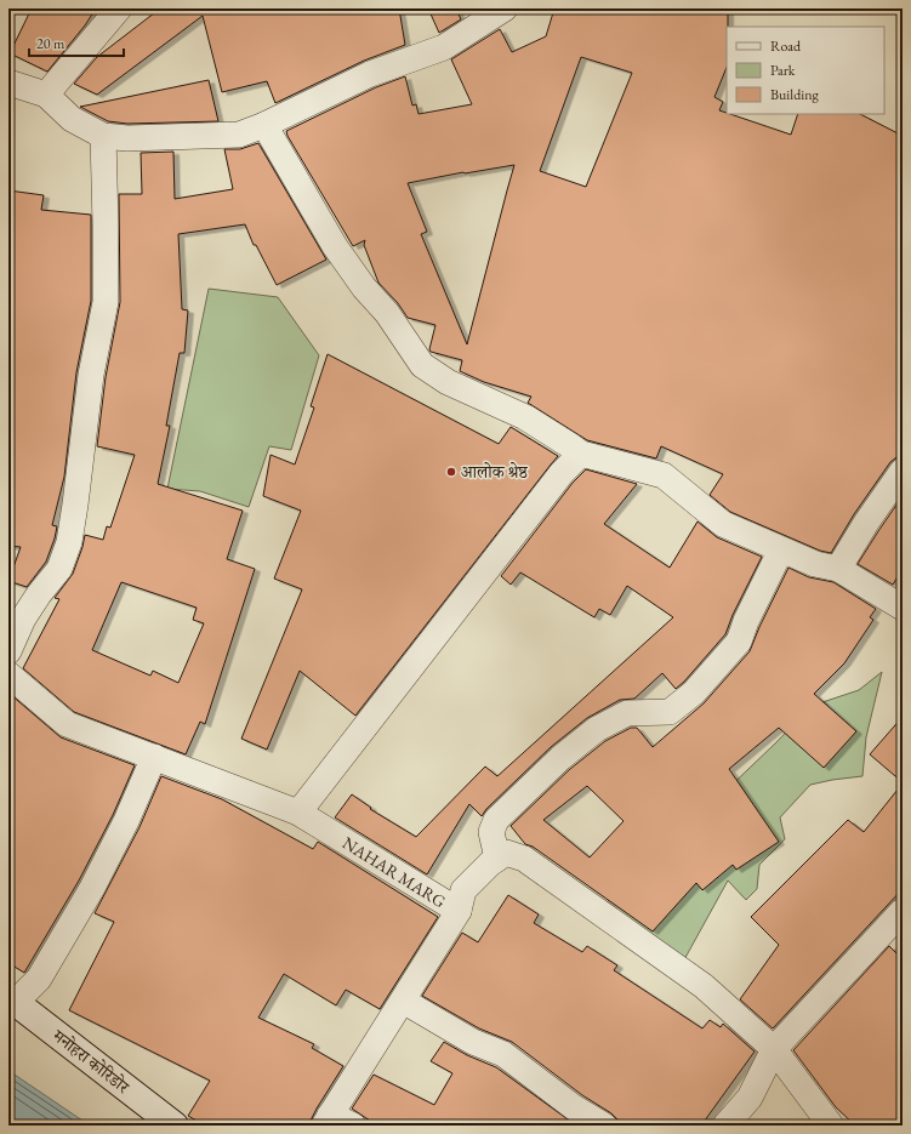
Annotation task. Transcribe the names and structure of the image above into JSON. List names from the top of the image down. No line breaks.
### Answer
{"streets":{"main road":["मनोहरा कोरिडोर"],"street":["NAHAR MARG"]},"places":["आलोक श्रेष्ठ"],"legend":["Road","Park","Building"],"scale_bar":"20 m"}
